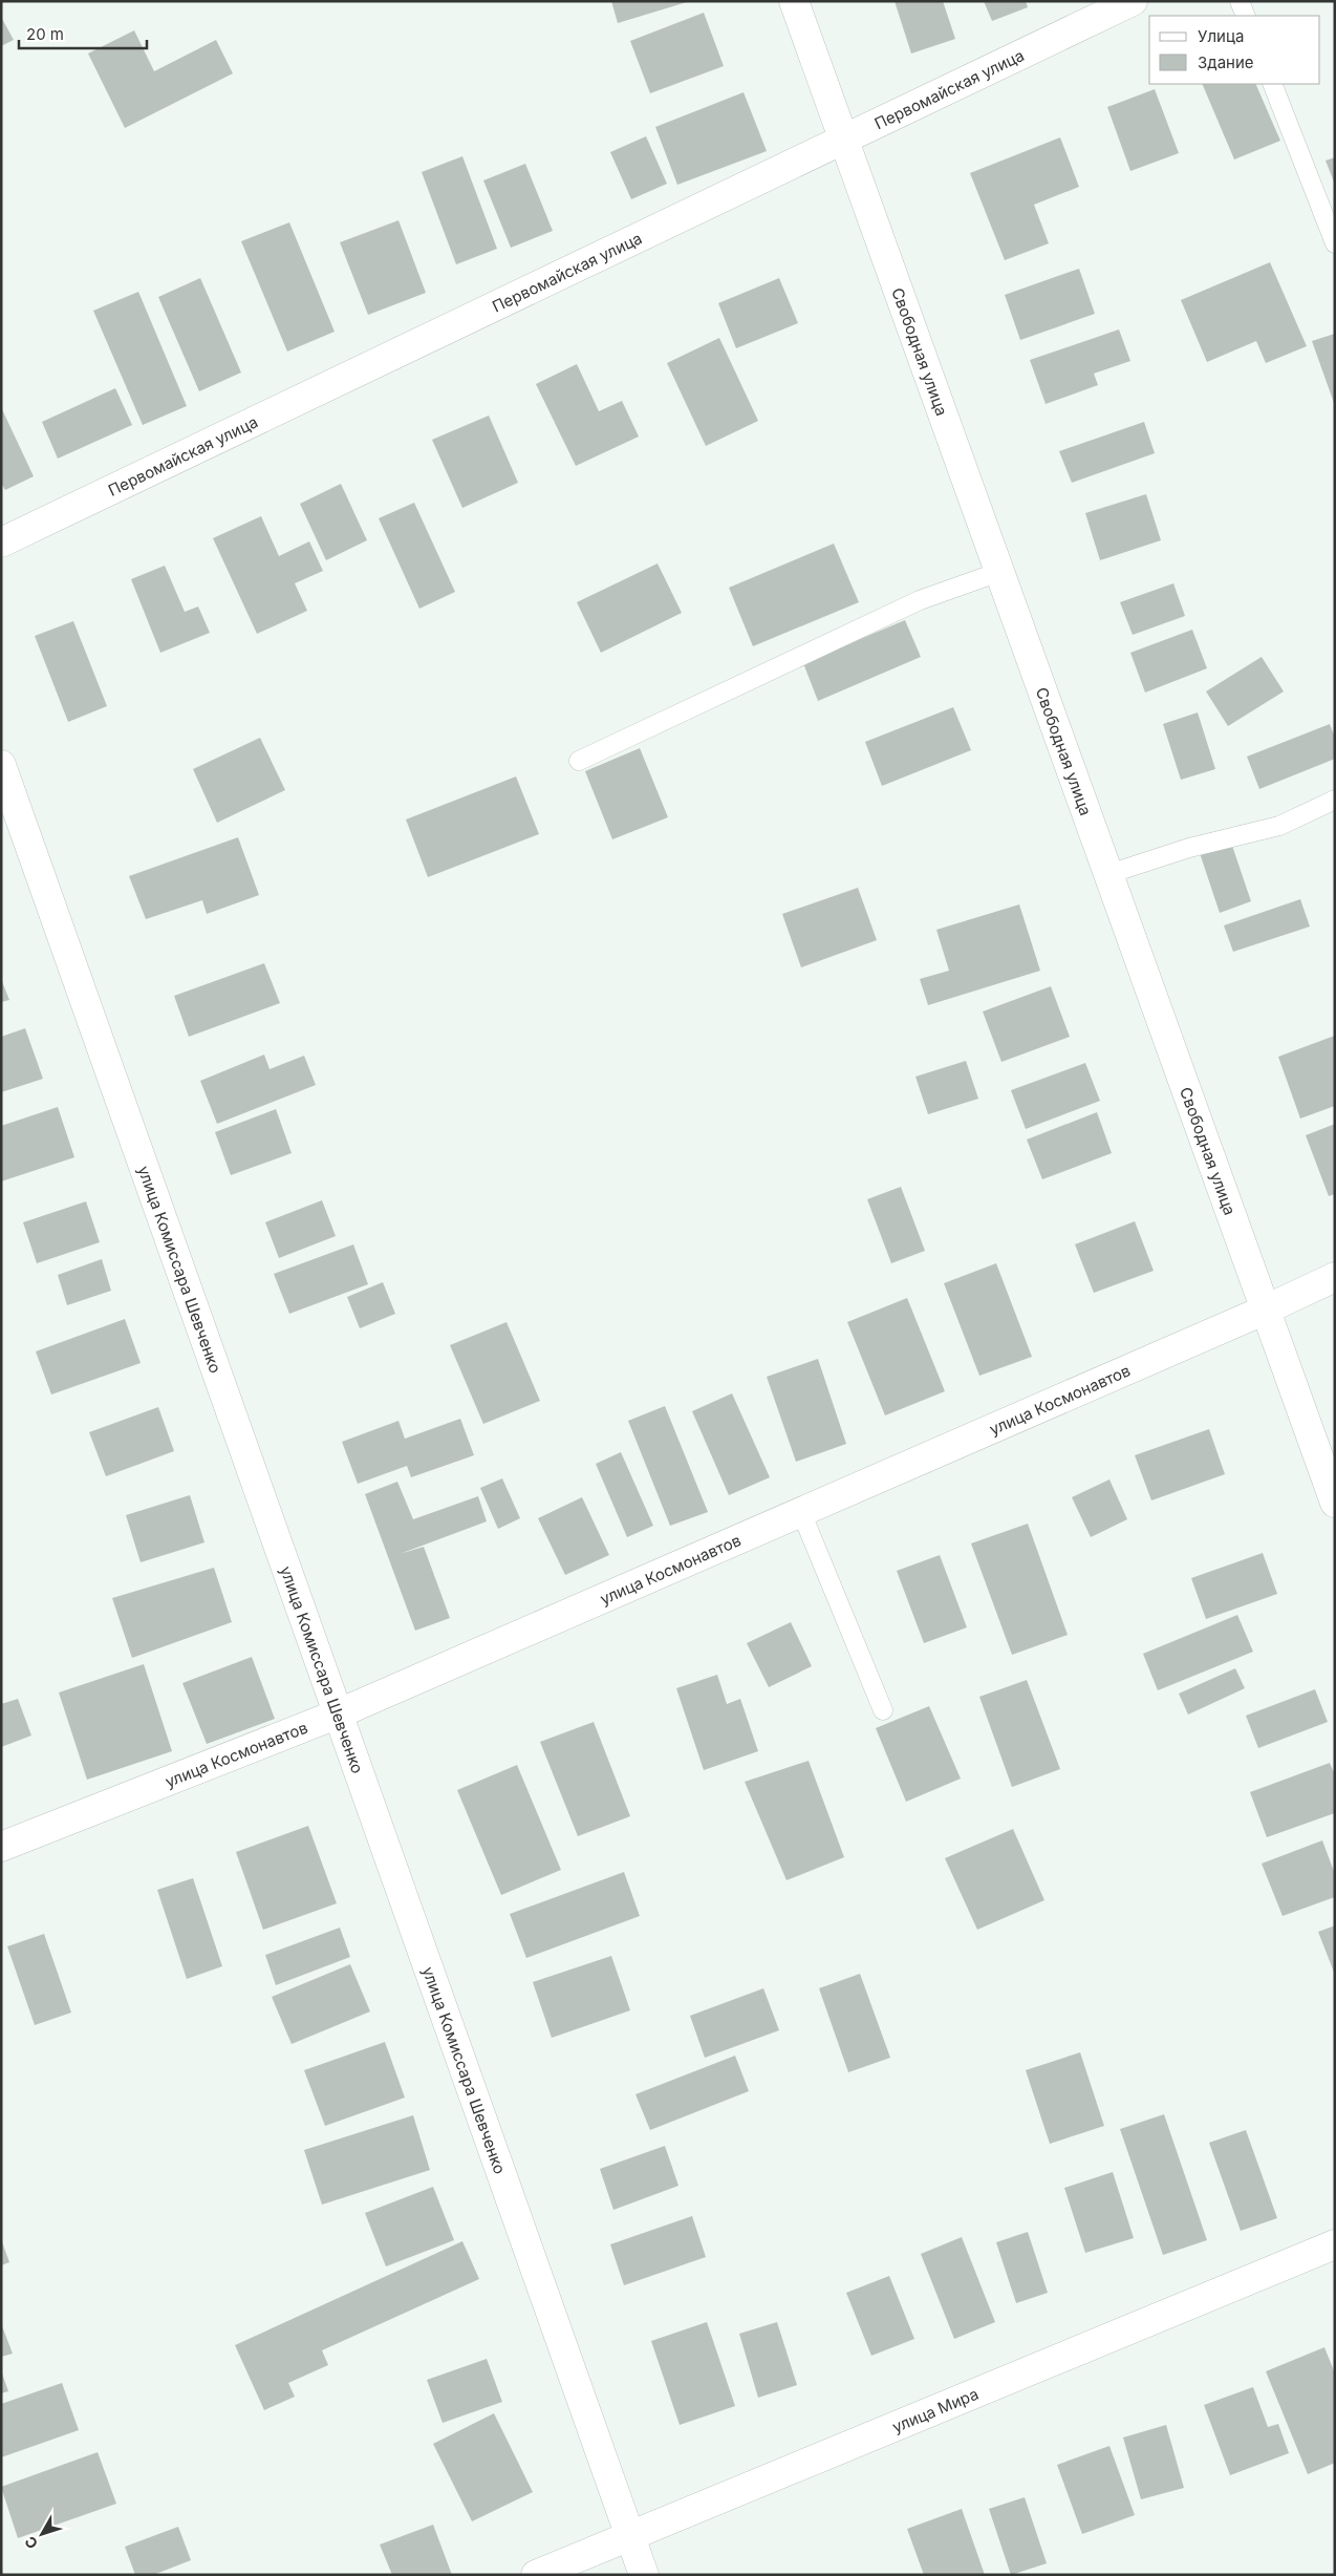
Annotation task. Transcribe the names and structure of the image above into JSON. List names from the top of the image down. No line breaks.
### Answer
{"streets":{"street":["Первомайская улица","Свободная улица","улица Комиссара Шевченко","улица Космонавтов","улица Мира"]},"crossings":[["Первомайская улица","Свободная улица"],["Свободная улица","улица Космонавтов"],["улица Комиссара Шевченко","улица Космонавтов"],["улица Комиссара Шевченко","улица Мира"]],"legend":["Улица","Здание"],"scale_bar":"20 m","north":"bottom left"}
